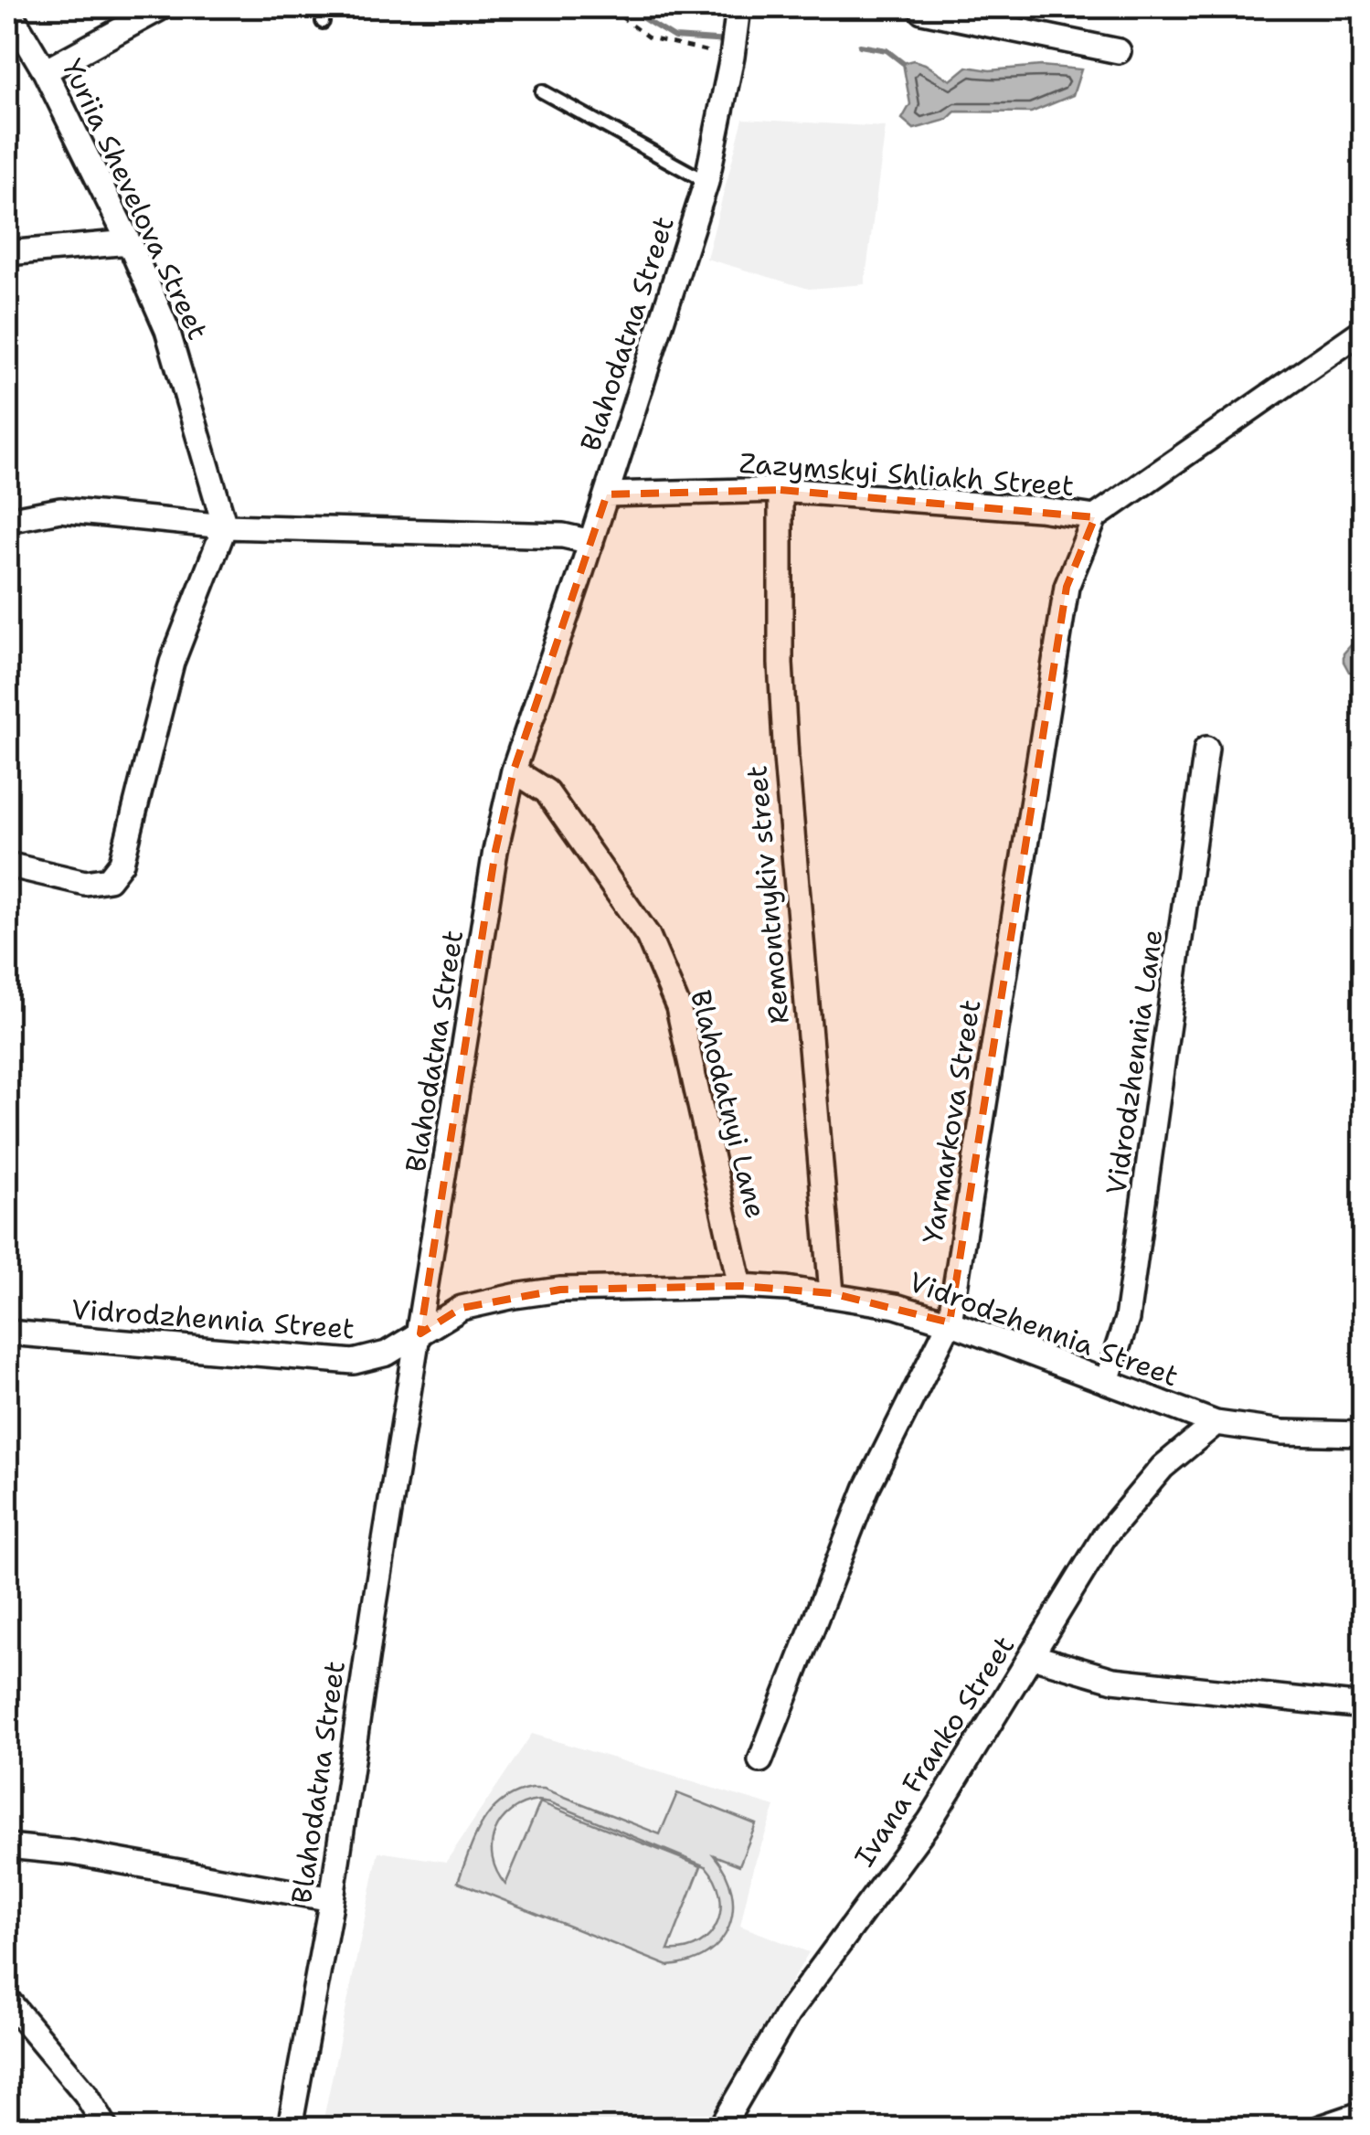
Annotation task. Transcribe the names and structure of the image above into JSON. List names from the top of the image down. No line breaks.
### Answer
{"streets":{"street":["Yuriia Shevelova Street","Blahodatna Street","Zazymskyi Shliakh Street","Remontnykiv street","Vidrodzhennia Lane","Blahodatnyi Lane","Yarmarkova Street","Vidrodzhennia Street","Ivana Franko Street"]},"crossings":[["Blahodatna Street","Zazymskyi Shliakh Street"],["Blahodatna Street","Blahodatnyi Lane"],["Blahodatna Street","Vidrodzhennia Street"],["Zazymskyi Shliakh Street","Remontnykiv street"],["Zazymskyi Shliakh Street","Yarmarkova Street"],["Remontnykiv street","Vidrodzhennia Street"],["Vidrodzhennia Lane","Vidrodzhennia Street"],["Blahodatnyi Lane","Vidrodzhennia Street"],["Yarmarkova Street","Vidrodzhennia Street"],["Vidrodzhennia Street","Ivana Franko Street"]]}
